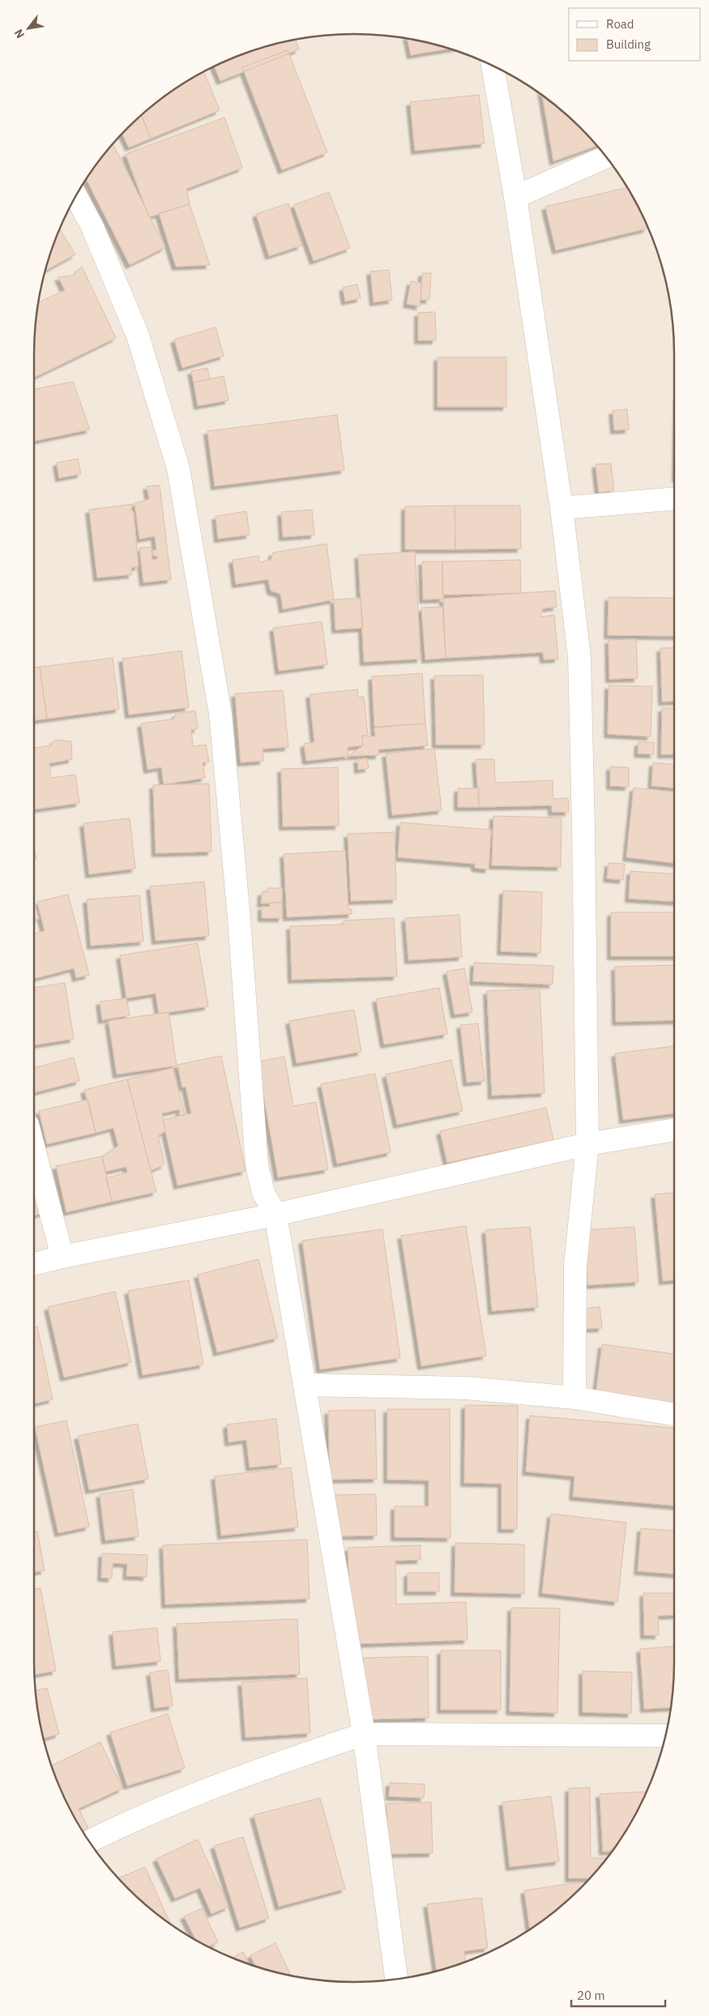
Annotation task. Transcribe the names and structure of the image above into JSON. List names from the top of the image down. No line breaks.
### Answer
{"legend":["Road","Building"],"scale_bar":"20 m","north":"bottom left"}
